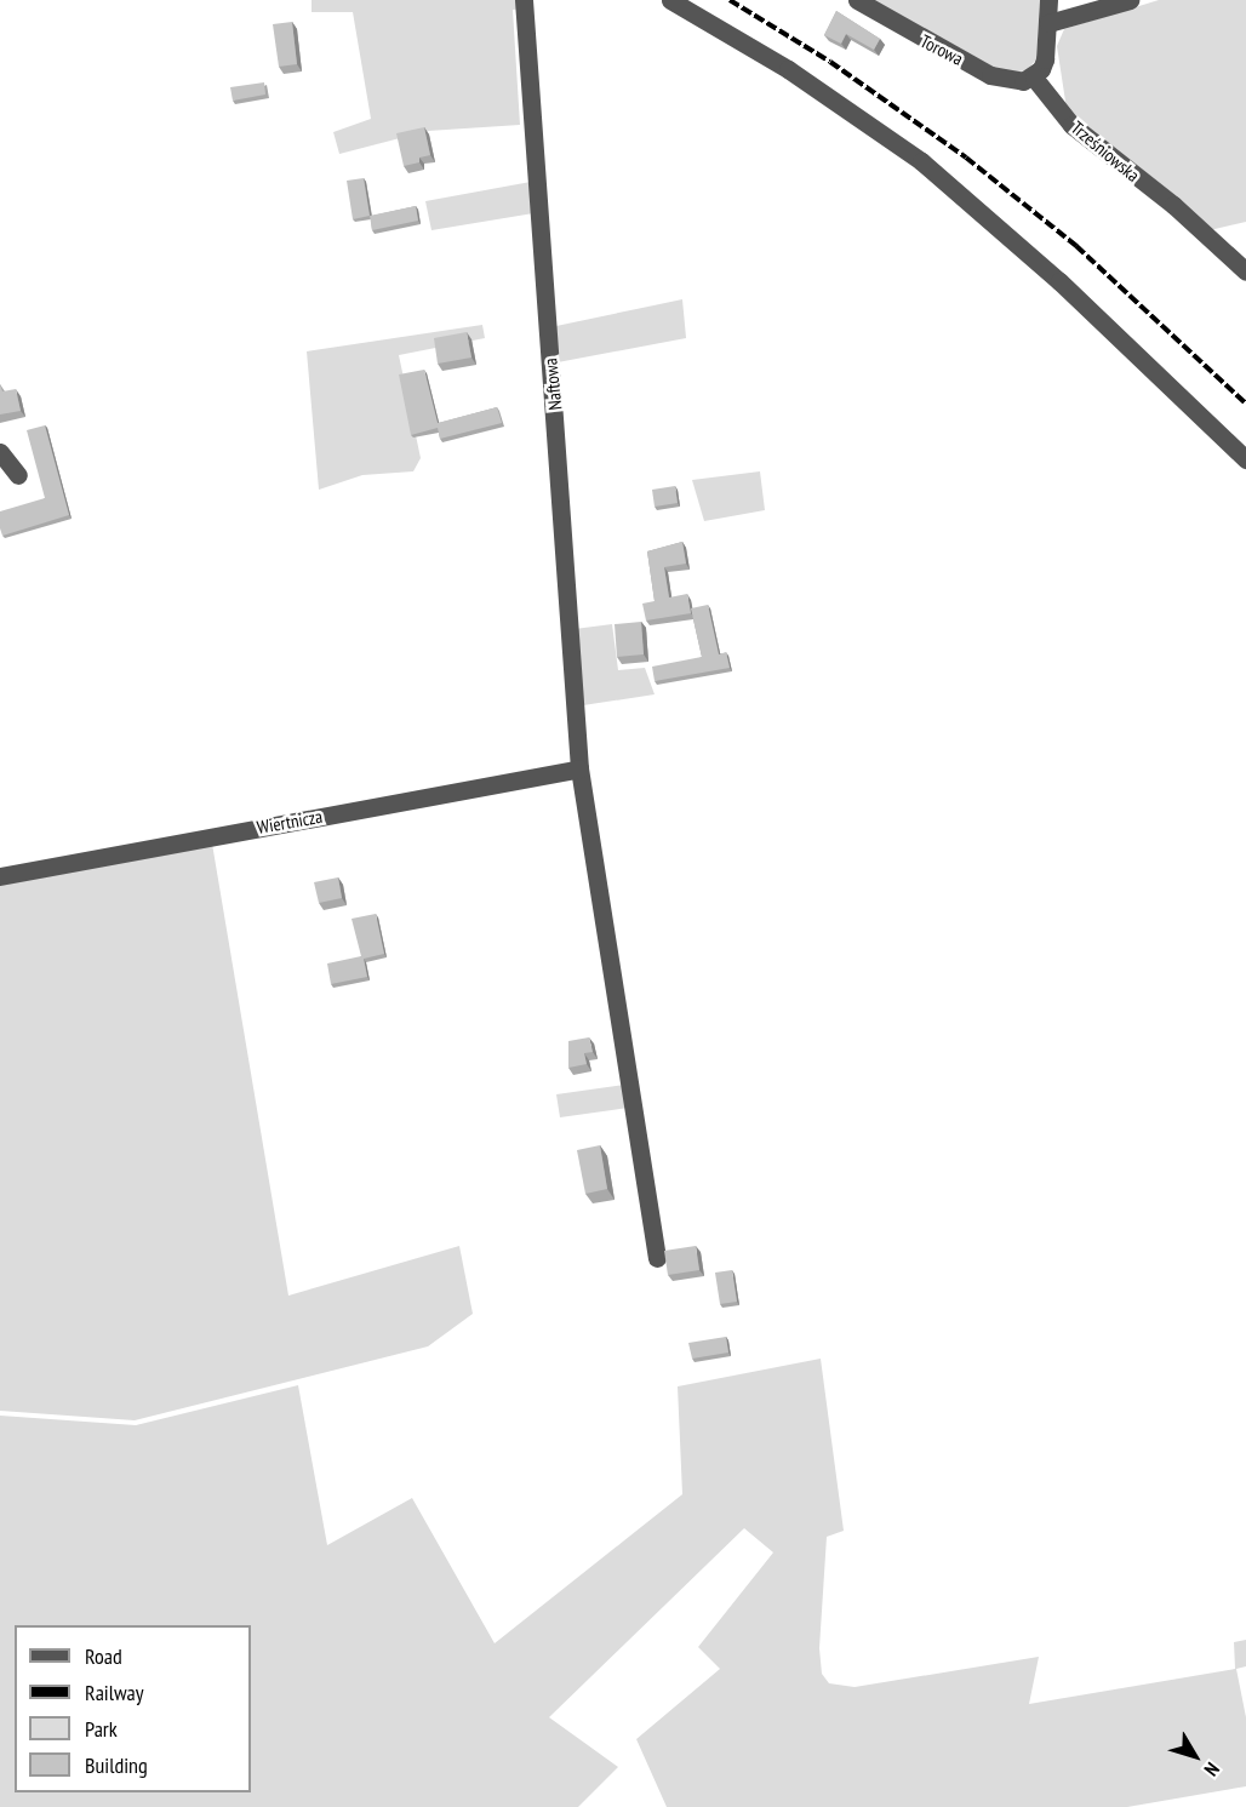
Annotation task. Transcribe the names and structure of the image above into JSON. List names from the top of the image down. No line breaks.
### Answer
{"streets":{"street":["Torowa","Trześniowska","Naftowa","Wiertnicza"]},"crossings":[["Torowa","Trześniowska"],["Naftowa","Wiertnicza"]],"legend":["Road","Railway","Park","Building"],"north":"bottom right"}
